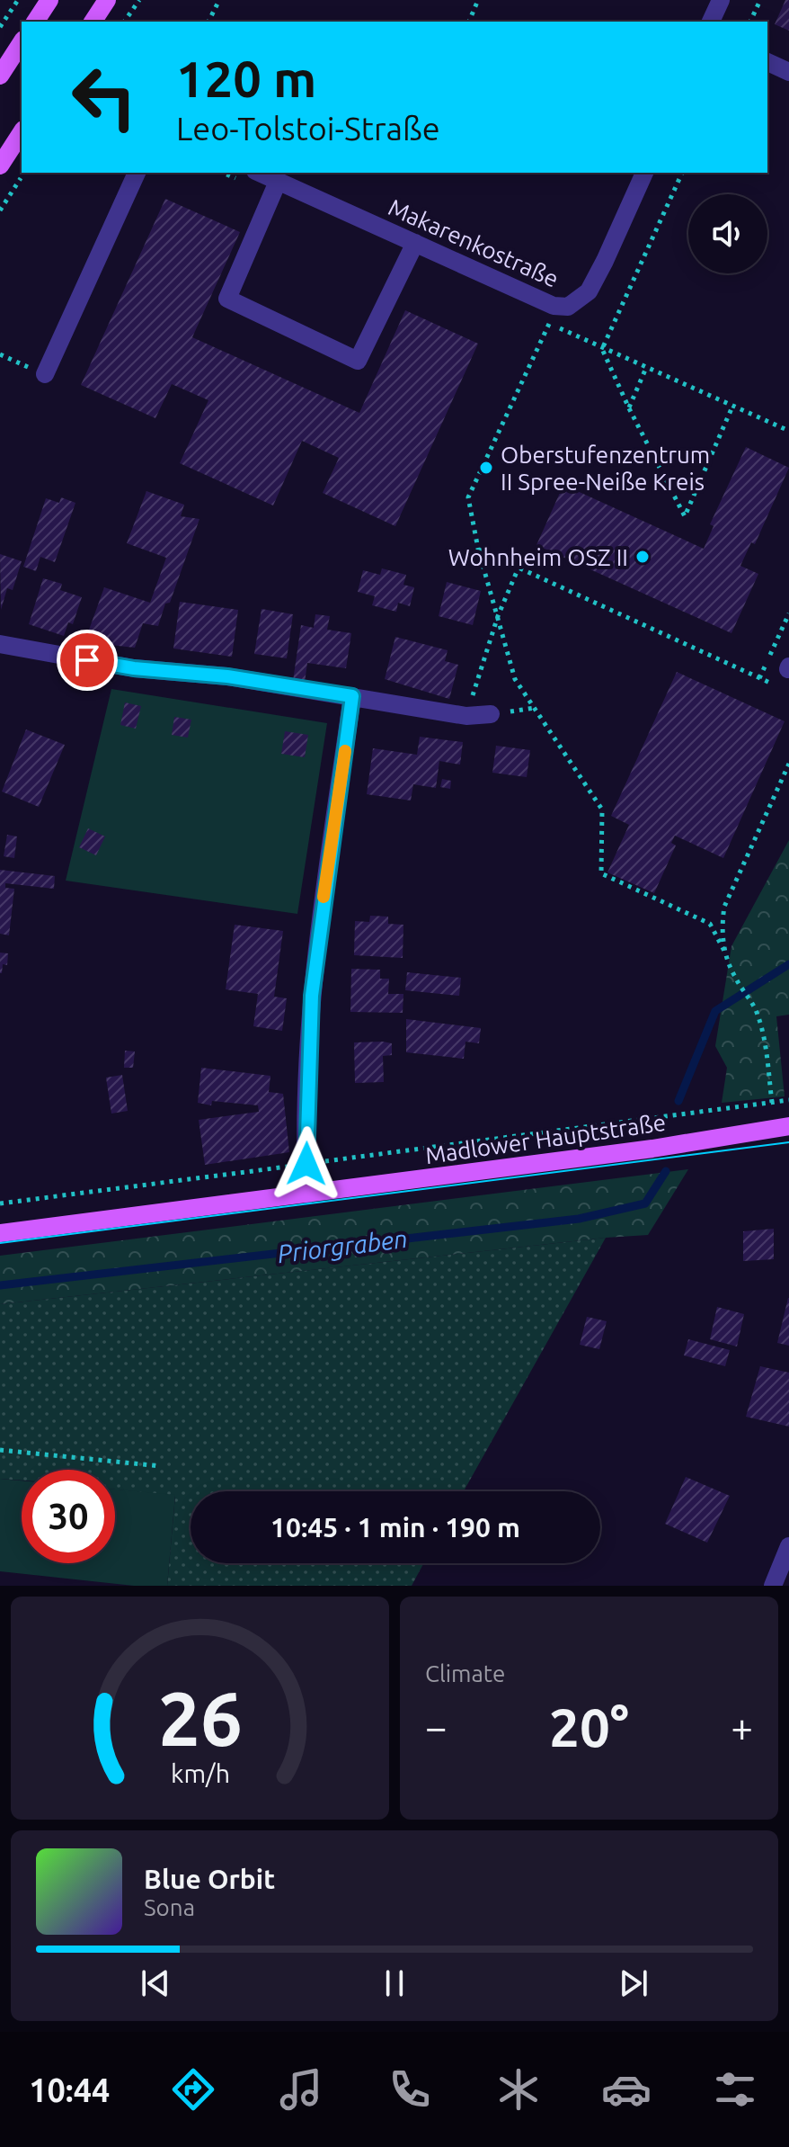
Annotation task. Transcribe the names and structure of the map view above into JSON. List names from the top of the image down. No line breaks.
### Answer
{"streets":{"main road":["Madlower Hauptstraße"],"street":["Makarenkostraße"]},"water":["Priorgraben"],"places":["Oberstufenzentrum II Spree-Neiße Kreis","Wohnheim OSZ II"],"page":{"turn":["120 m","Leo-Tolstoi-Straße"],"limit":"30","trip":"10:45 · 1 min · 190 m","tile":"Climate","heat":["−","20°","+"],"song":["Blue Orbit","Sona"],"tabs":"10:44","gauge":["26","km/h"]}}
